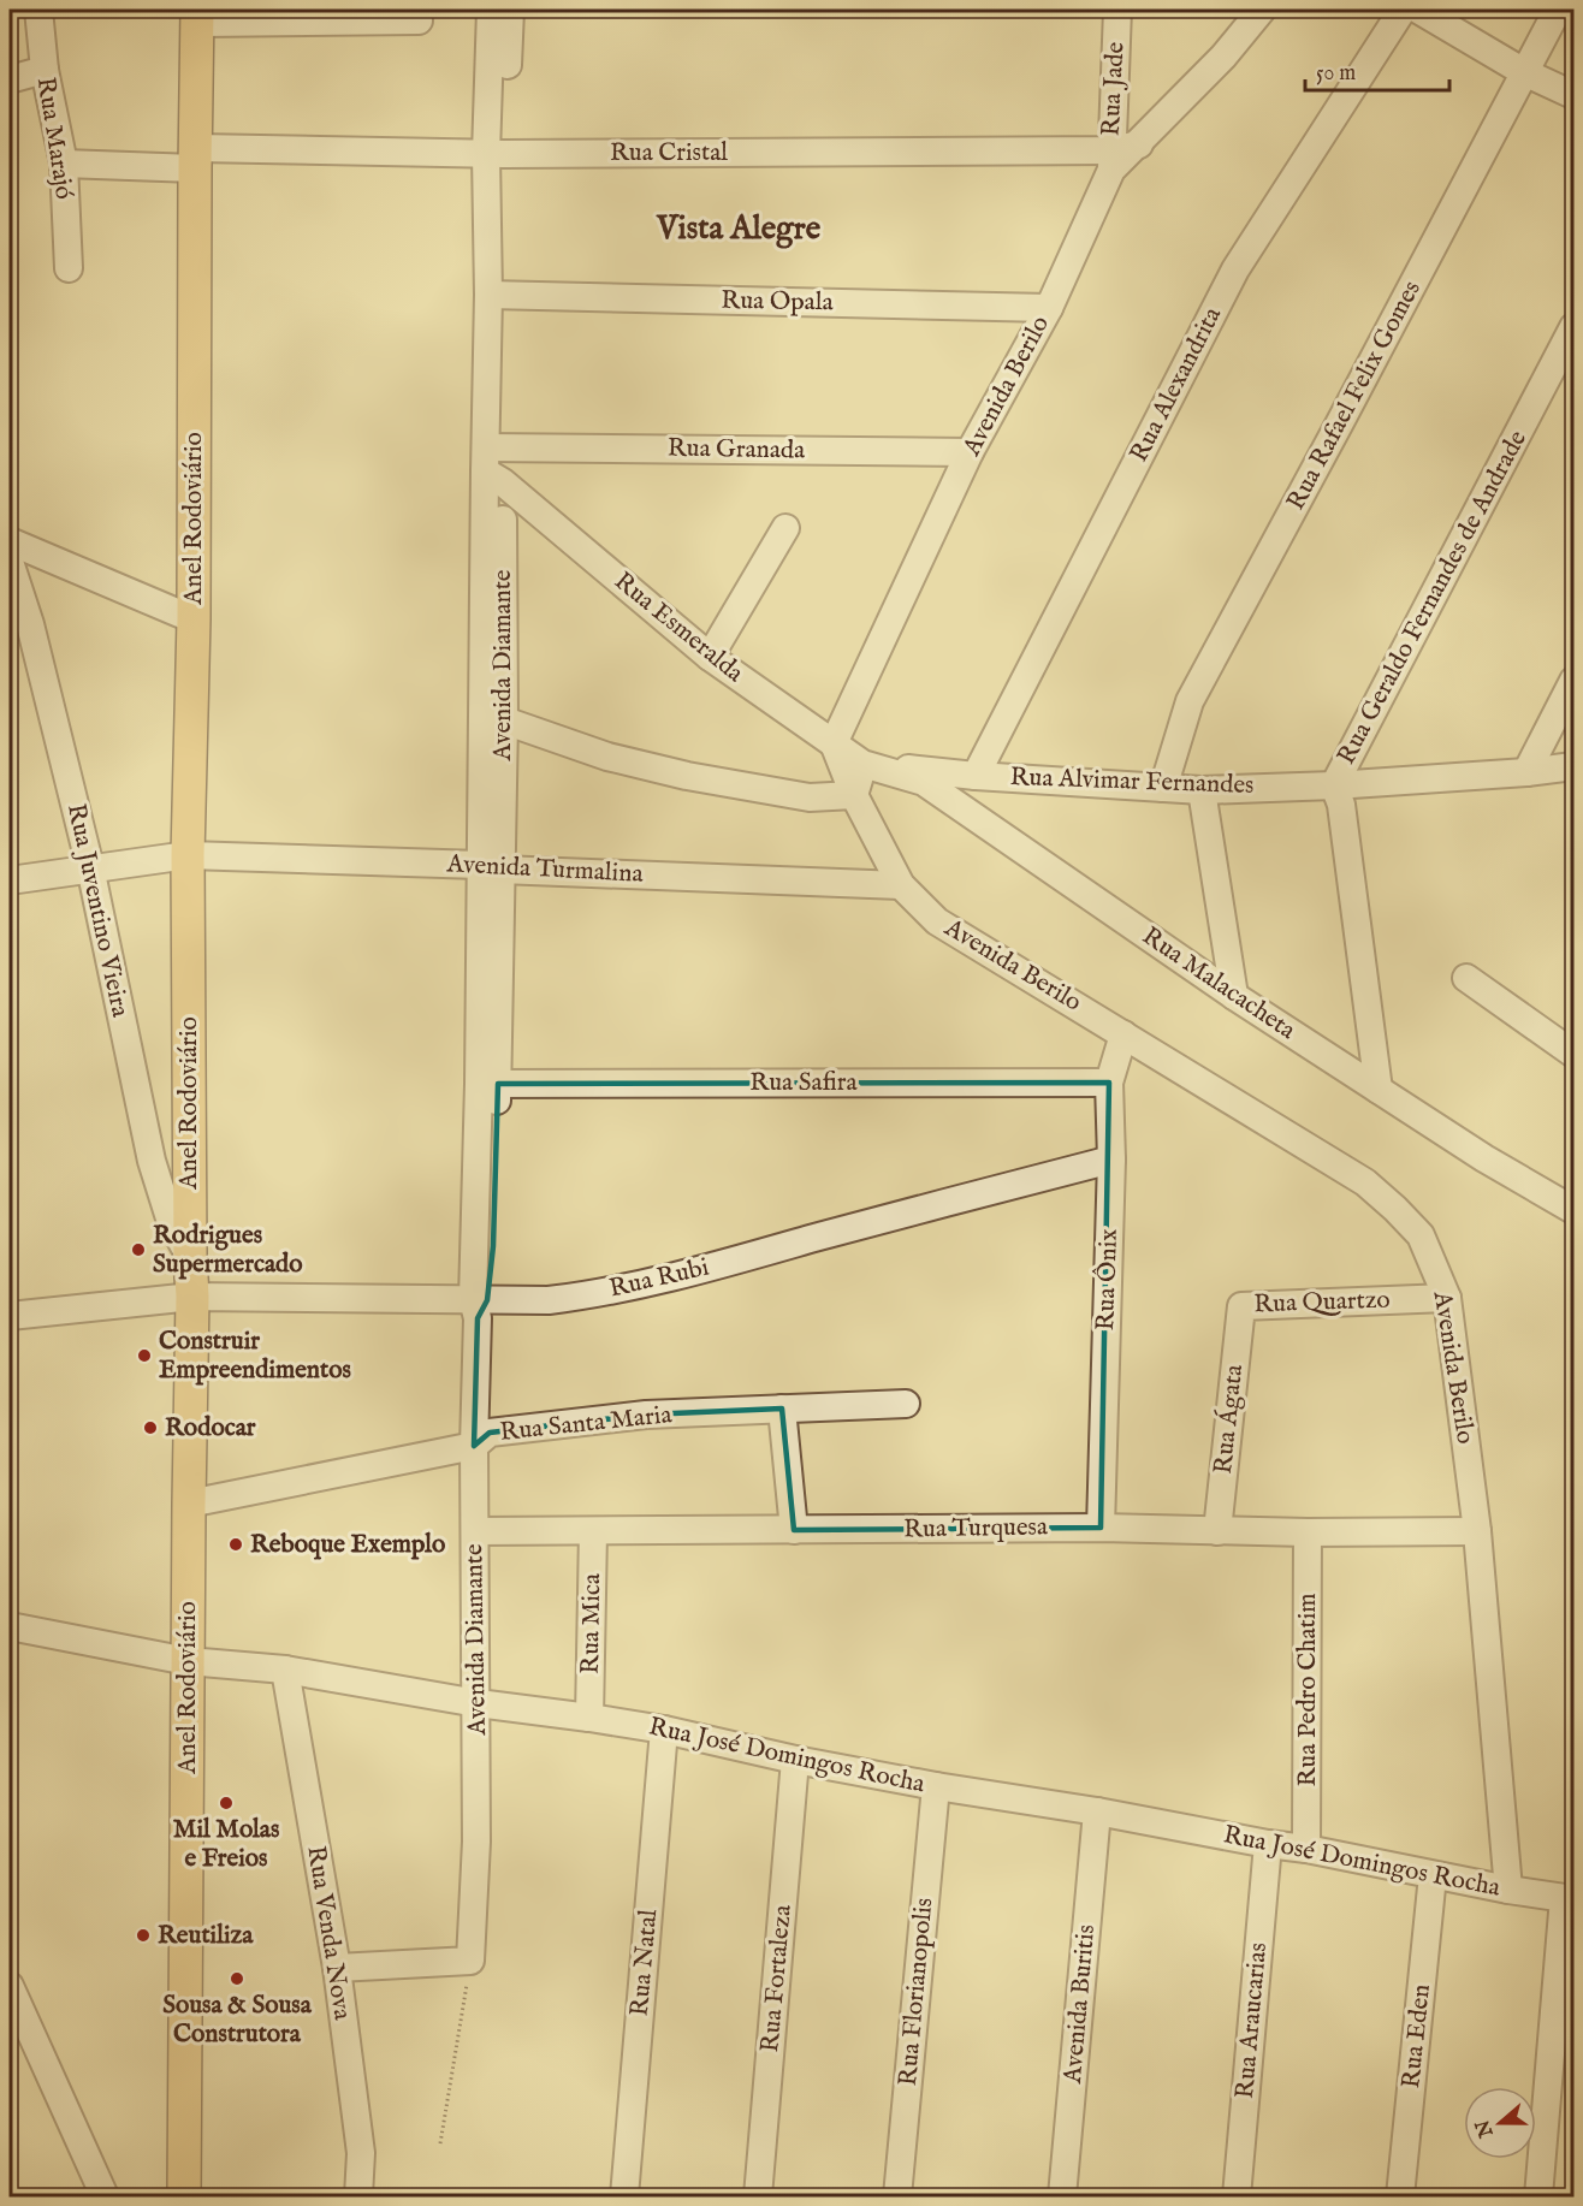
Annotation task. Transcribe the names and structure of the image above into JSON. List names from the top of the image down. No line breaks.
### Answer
{"streets":{"main road":["Anel Rodoviário"],"street":["Rua Jade","Rua Marajó","Rua Cristal","Rua Opala","Rua Alexandrita","Avenida Berilo","Rua Rafael Felix Gomes","Rua Granada","Rua Geraldo Fernandes de Andrade","Rua Esmeralda","Avenida Diamante","Rua Alvimar Fernandes","Avenida Turmalina","Rua Juventino Vieira","Rua Malacacheta","Rua Safira","Rua Rubi","Rua Ônix","Rua Quartzo","Rua Ágata","Rua Santa Maria","Rua Turquesa","Rua Mica","Rua Pedro Chatim","Rua José Domingos Rocha","Rua Venda Nova","Rua Natal","Rua Fortaleza","Rua Florianopolis","Avenida Buritis","Rua Araucarias","Rua Eden"]},"crossings":[["Rua Jade","Rua Cristal"],["Rua Jade","Avenida Berilo"],["Rua Marajó","Rua Cristal"],["Rua Cristal","Avenida Berilo"],["Rua Cristal","Anel Rodoviário"],["Rua Cristal","Avenida Diamante"],["Rua Opala","Avenida Berilo"],["Rua Opala","Avenida Diamante"],["Rua Alexandrita","Rua Alvimar Fernandes"],["Avenida Berilo","Rua Granada"],["Avenida Berilo","Rua Esmeralda"],["Avenida Berilo","Avenida Turmalina"],["Avenida Berilo","Rua Ônix"],["Avenida Berilo","Rua Quartzo"],["Avenida Berilo","Rua Turquesa"],["Avenida Berilo","Rua José Domingos Rocha"],["Rua Rafael Felix Gomes","Rua Alvimar Fernandes"],["Rua Granada","Rua Esmeralda"],["Rua Granada","Avenida Diamante"],["Anel Rodoviário","Avenida Turmalina"],["Anel Rodoviário","Rua Juventino Vieira"],["Anel Rodoviário","Rua Rubi"],["Anel Rodoviário","Rua Santa Maria"],["Anel Rodoviário","Rua José Domingos Rocha"],["Rua Geraldo Fernandes de Andrade","Rua Alvimar Fernandes"],["Rua Geraldo Fernandes de Andrade","Rua Malacacheta"],["Rua Esmeralda","Avenida Diamante"],["Rua Esmeralda","Rua Alvimar Fernandes"],["Rua Esmeralda","Rua Malacacheta"],["Avenida Diamante","Avenida Turmalina"],["Avenida Diamante","Rua Safira"],["Avenida Diamante","Rua Rubi"],["Avenida Diamante","Rua Santa Maria"],["Avenida Diamante","Rua Turquesa"],["Avenida Diamante","Rua José Domingos Rocha"],["Rua Alvimar Fernandes","Rua Malacacheta"],["Avenida Turmalina","Rua Juventino Vieira"],["Rua Safira","Rua Ônix"],["Rua Rubi","Rua Ônix"],["Rua Ônix","Rua Turquesa"],["Rua Quartzo","Rua Ágata"],["Rua Ágata","Rua Turquesa"],["Rua Turquesa","Rua Mica"],["Rua Turquesa","Rua Pedro Chatim"],["Rua Mica","Rua José Domingos Rocha"],["Rua Pedro Chatim","Rua José Domingos Rocha"],["Rua José Domingos Rocha","Rua Venda Nova"],["Rua José Domingos Rocha","Rua Natal"],["Rua José Domingos Rocha","Rua Fortaleza"],["Rua José Domingos Rocha","Rua Florianopolis"],["Rua José Domingos Rocha","Avenida Buritis"],["Rua José Domingos Rocha","Rua Araucarias"],["Rua José Domingos Rocha","Rua Eden"]],"districts":["Vista Alegre"],"places":["Rodrigues Supermercado","Construir Empreendimentos","Rodocar","Reboque Exemplo","Mil Molas e Freios","Reutiliza","Sousa & Sousa Construtora"],"scale_bar":"50 m","north":"left"}
